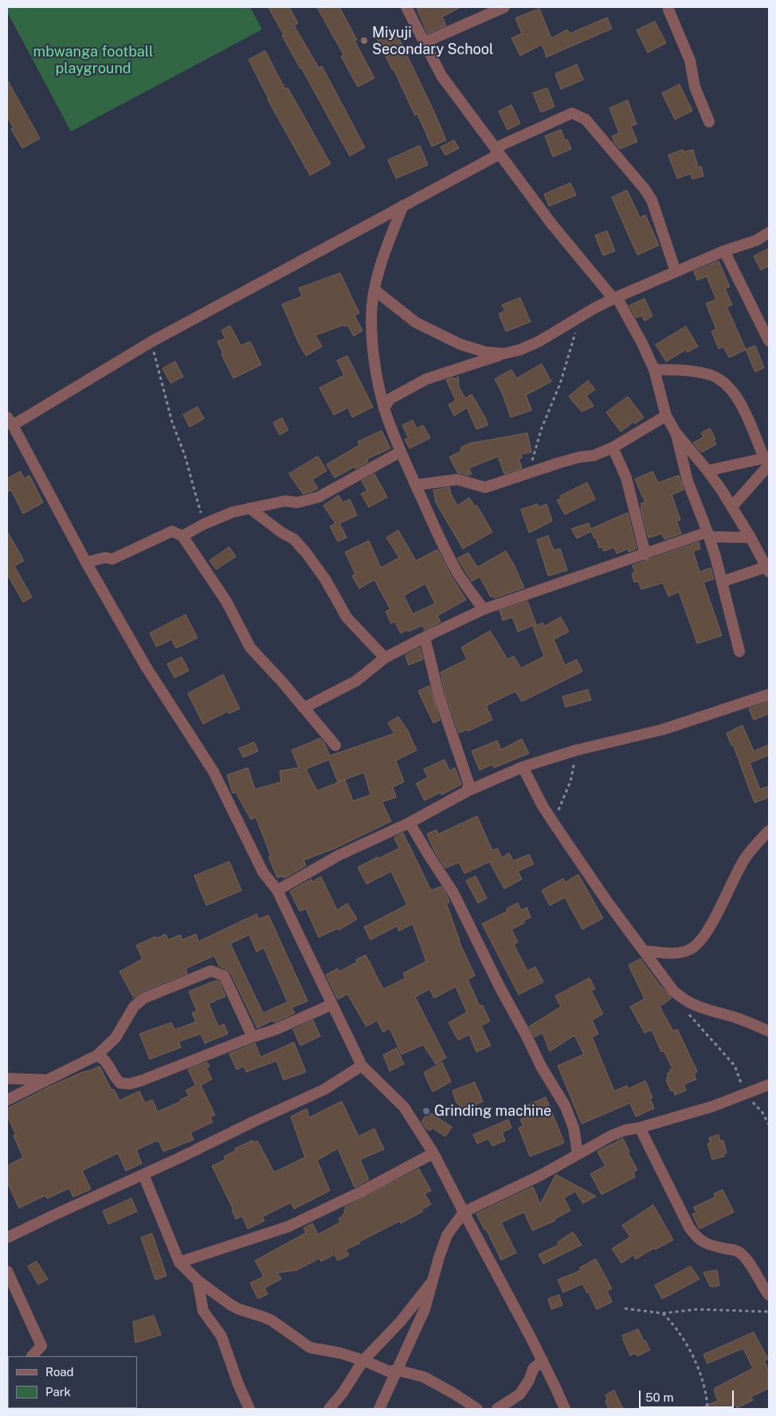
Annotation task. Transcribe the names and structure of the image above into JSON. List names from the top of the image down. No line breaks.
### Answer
{"parks":["mbwanga football playground"],"places":["Miyuji Secondary School","Grinding machine"],"legend":["Road","Park"],"scale_bar":"50 m"}
